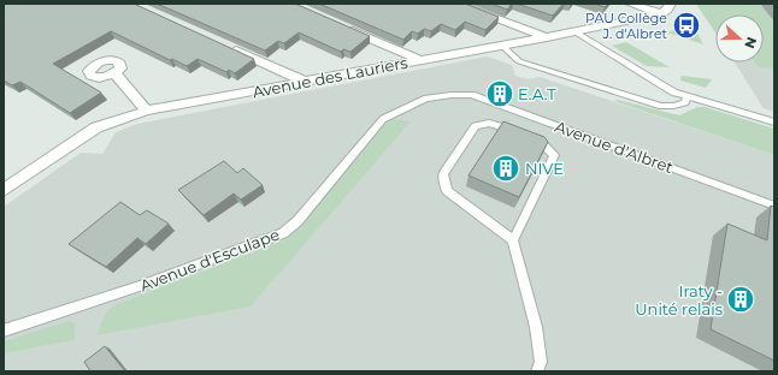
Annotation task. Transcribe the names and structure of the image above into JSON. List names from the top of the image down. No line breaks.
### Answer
{"streets":{"street":["Avenue des Lauriers"],"lane":["Avenue d'Albret","Avenue d'Esculape"]},"crossings":[["Avenue d'Albret","Avenue d'Esculape"]],"places":{"bus stop":["PAU Collège J. d'Albret"],"building":["E.A.T","NIVE","Iraty - Unité relais"]},"north":"right"}
